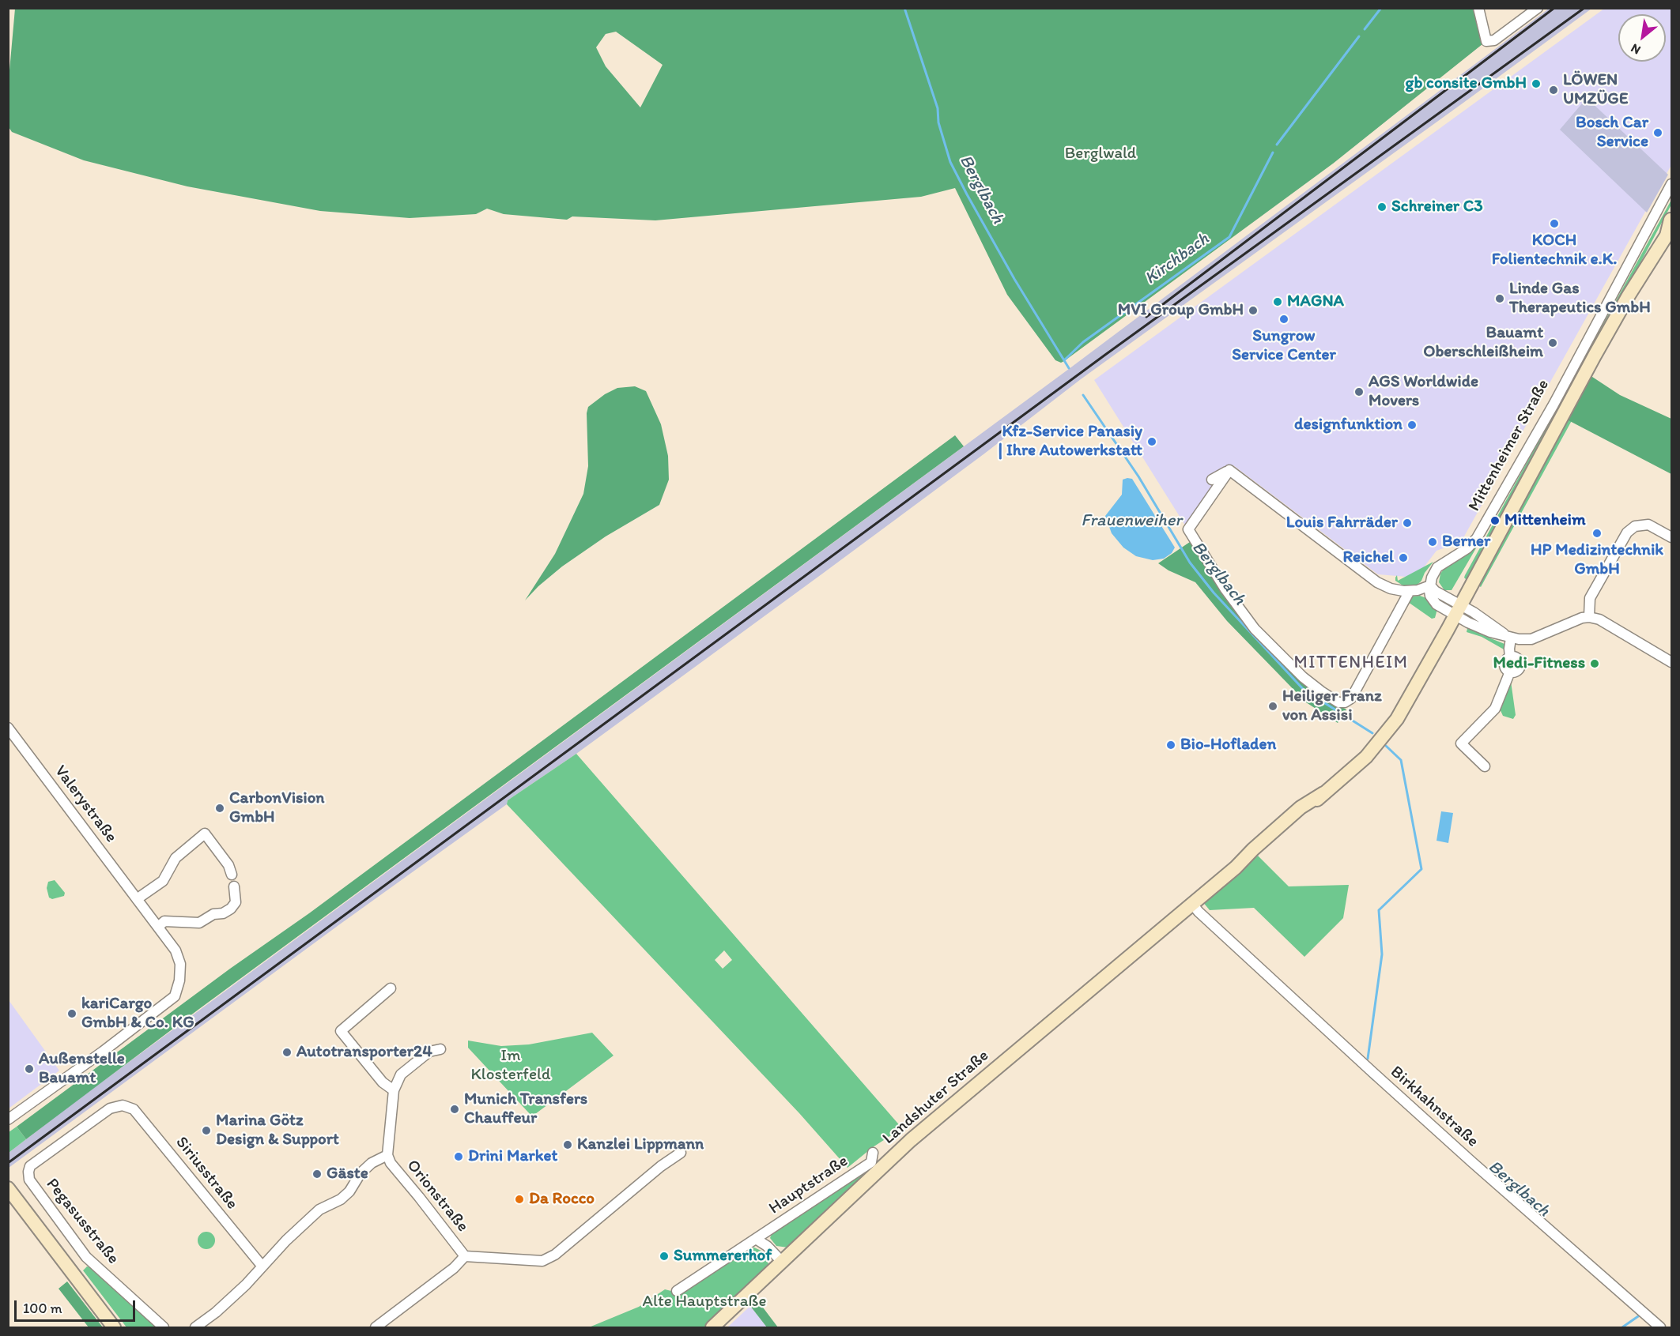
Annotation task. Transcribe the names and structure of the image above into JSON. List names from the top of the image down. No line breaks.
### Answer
{"streets":{"main road":["Mittenheimer Straße","Landshuter Straße"],"street":["Valerystraße","Birkhahnstraße","Siriusstraße","Hauptstraße","Orionstraße","Pegasusstraße"]},"crossings":[["Landshuter Straße","Birkhahnstraße"],["Siriusstraße","Pegasusstraße"]],"districts":["MITTENHEIM"],"water":["Berglbach","Kirchbach","Frauenweiher"],"parks":["Berglwald","Im Klosterfeld","Alte Hauptstraße"],"places":["gb consite GmbH","LÖWEN UMZÜGE","Bosch Car Service","Schreiner C3","KOCH Folientechnik e.K.","Linde Gas Therapeutics GmbH","MAGNA","MVI Group GmbH","Sungrow Service Center","Bauamt Oberschleißheim","AGS Worldwide Movers","designfunktion","Kfz-Service Panasiy | Ihre Autowerkstatt","Mittenheim","Louis Fahrräder","HP Medizintechnik GmbH","Berner","Reichel","Medi-Fitness","Heiliger Franz von Assisi","Bio-Hofladen","CarbonVision GmbH","kariCargo GmbH & Co. KG","Autotransporter24","Außenstelle Bauamt","Munich Transfers Chauffeur","Marina Götz Design & Support","Kanzlei Lippmann","Drini Market","Gäste","Da Rocco","Summererhof"],"scale_bar":"100 m","north":"bottom left"}
